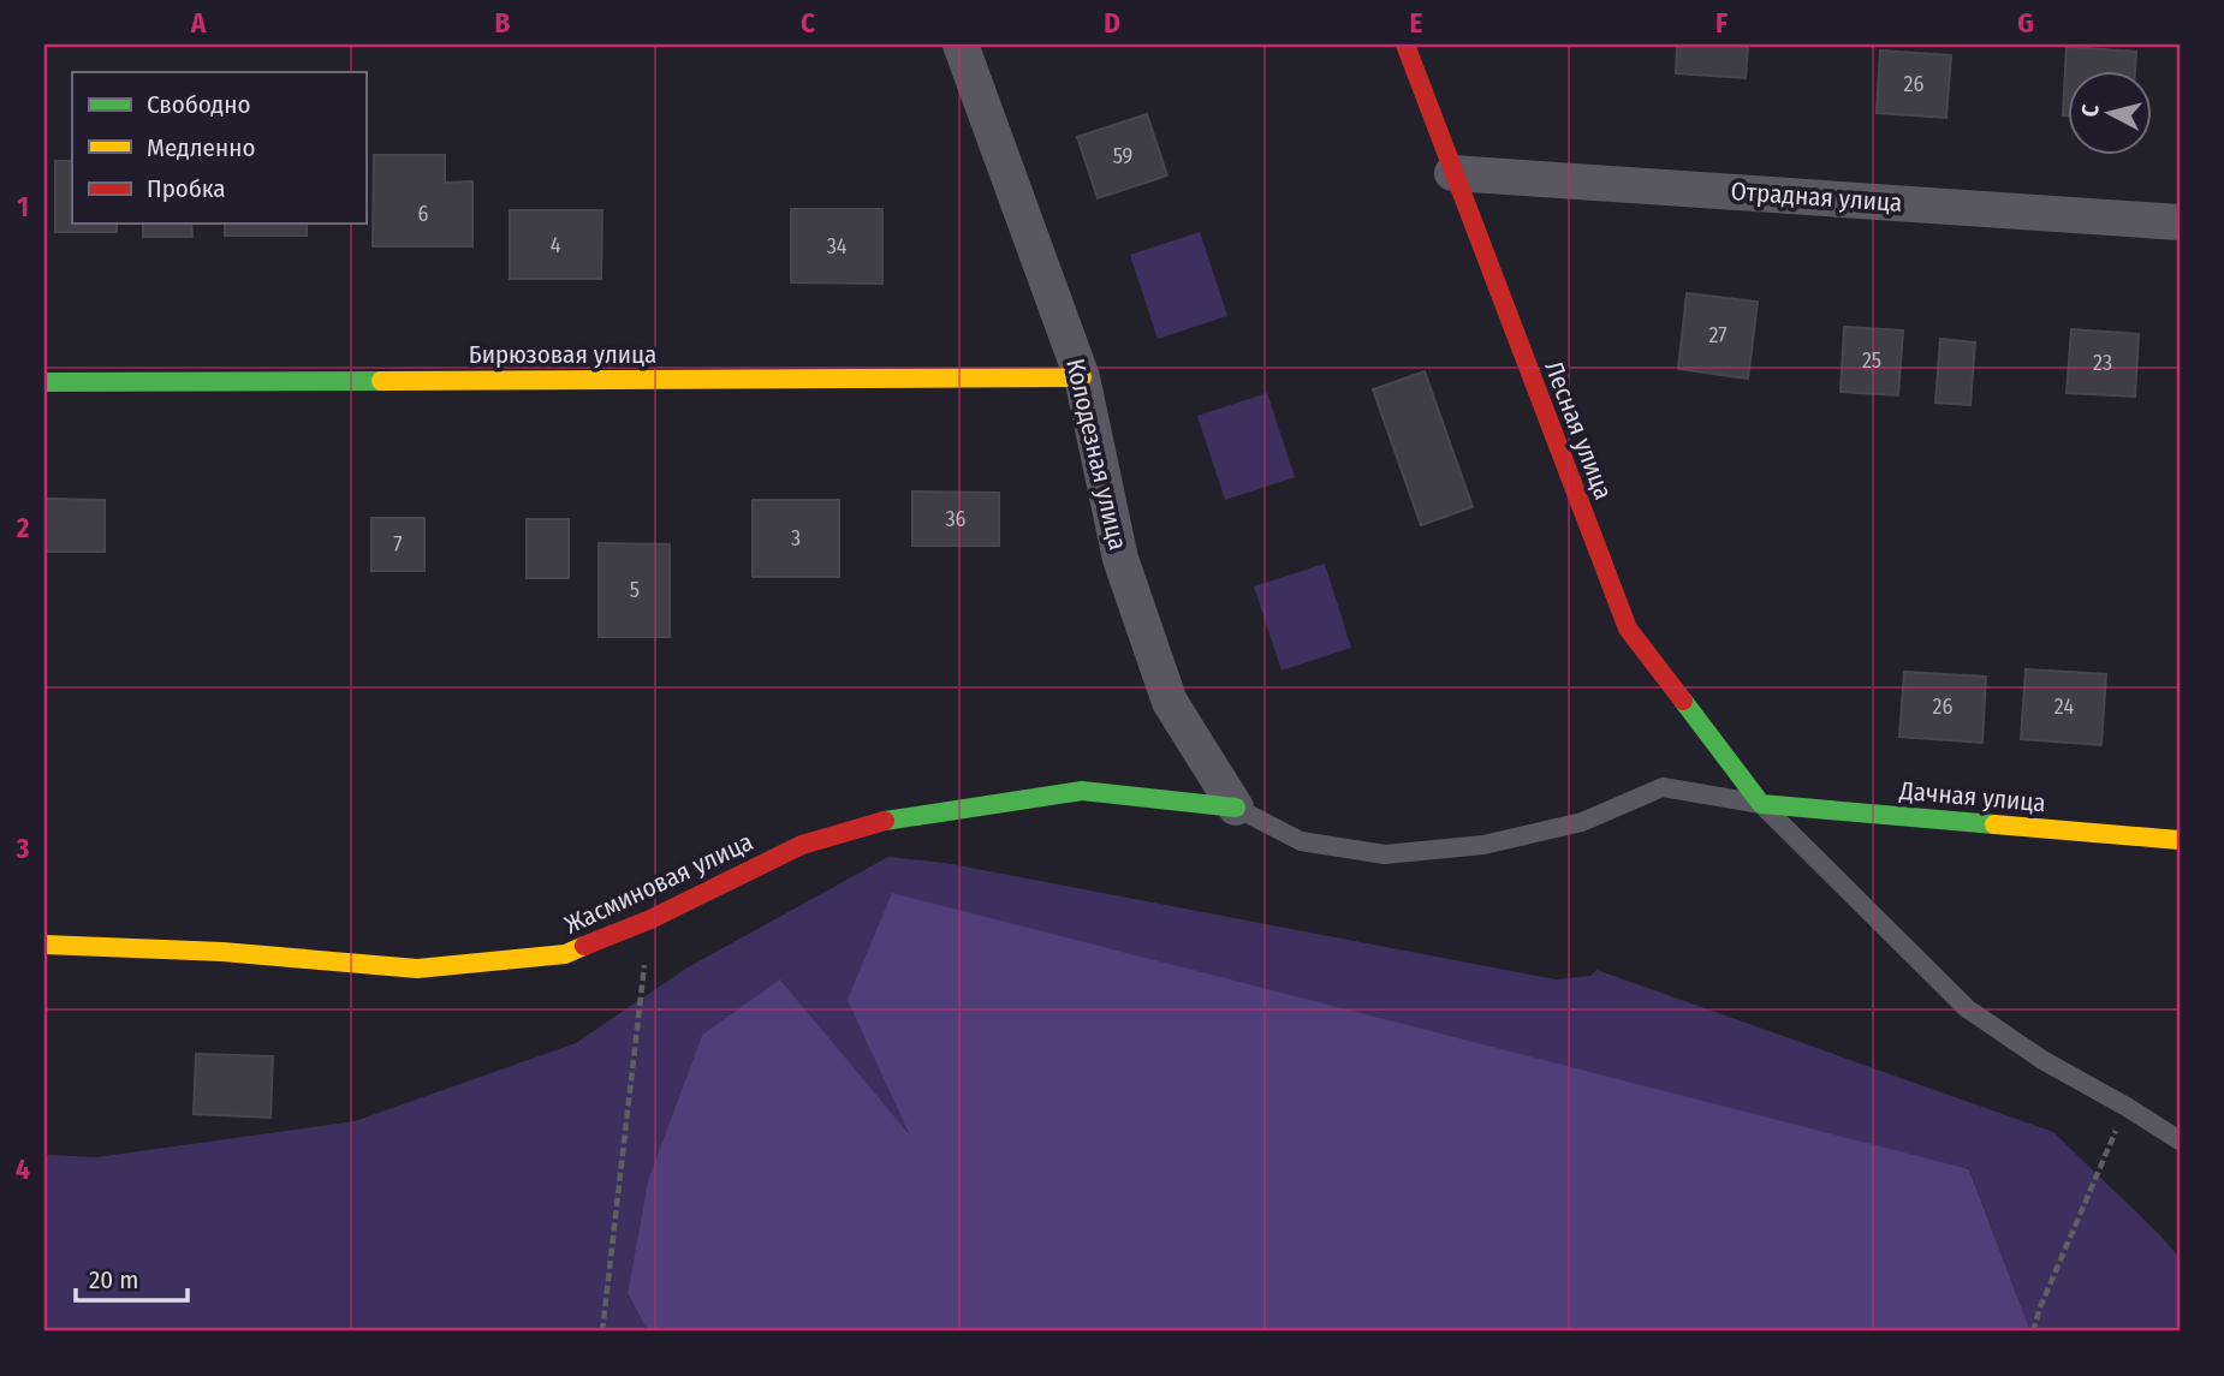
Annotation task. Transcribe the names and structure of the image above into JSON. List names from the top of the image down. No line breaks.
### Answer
{"streets":{"street":["Отрадная улица","Бирюзовая улица","Лесная улица","Колодезная улица","Дачная улица","Жасминовая улица"]},"crossings":[["Отрадная улица","Лесная улица"],["Бирюзовая улица","Колодезная улица"],["Лесная улица","Дачная улица"],["Колодезная улица","Жасминовая улица"]],"house_numbers":["26","59","6","4","34","27","25","23","36","3","7","5","26","24"],"legend":["Свободно","Медленно","Пробка"],"scale_bar":"20 m","north":"left","grid":{"columns":["A","B","C","D","E","F","G"],"rows":["1","2","3","4"]}}
